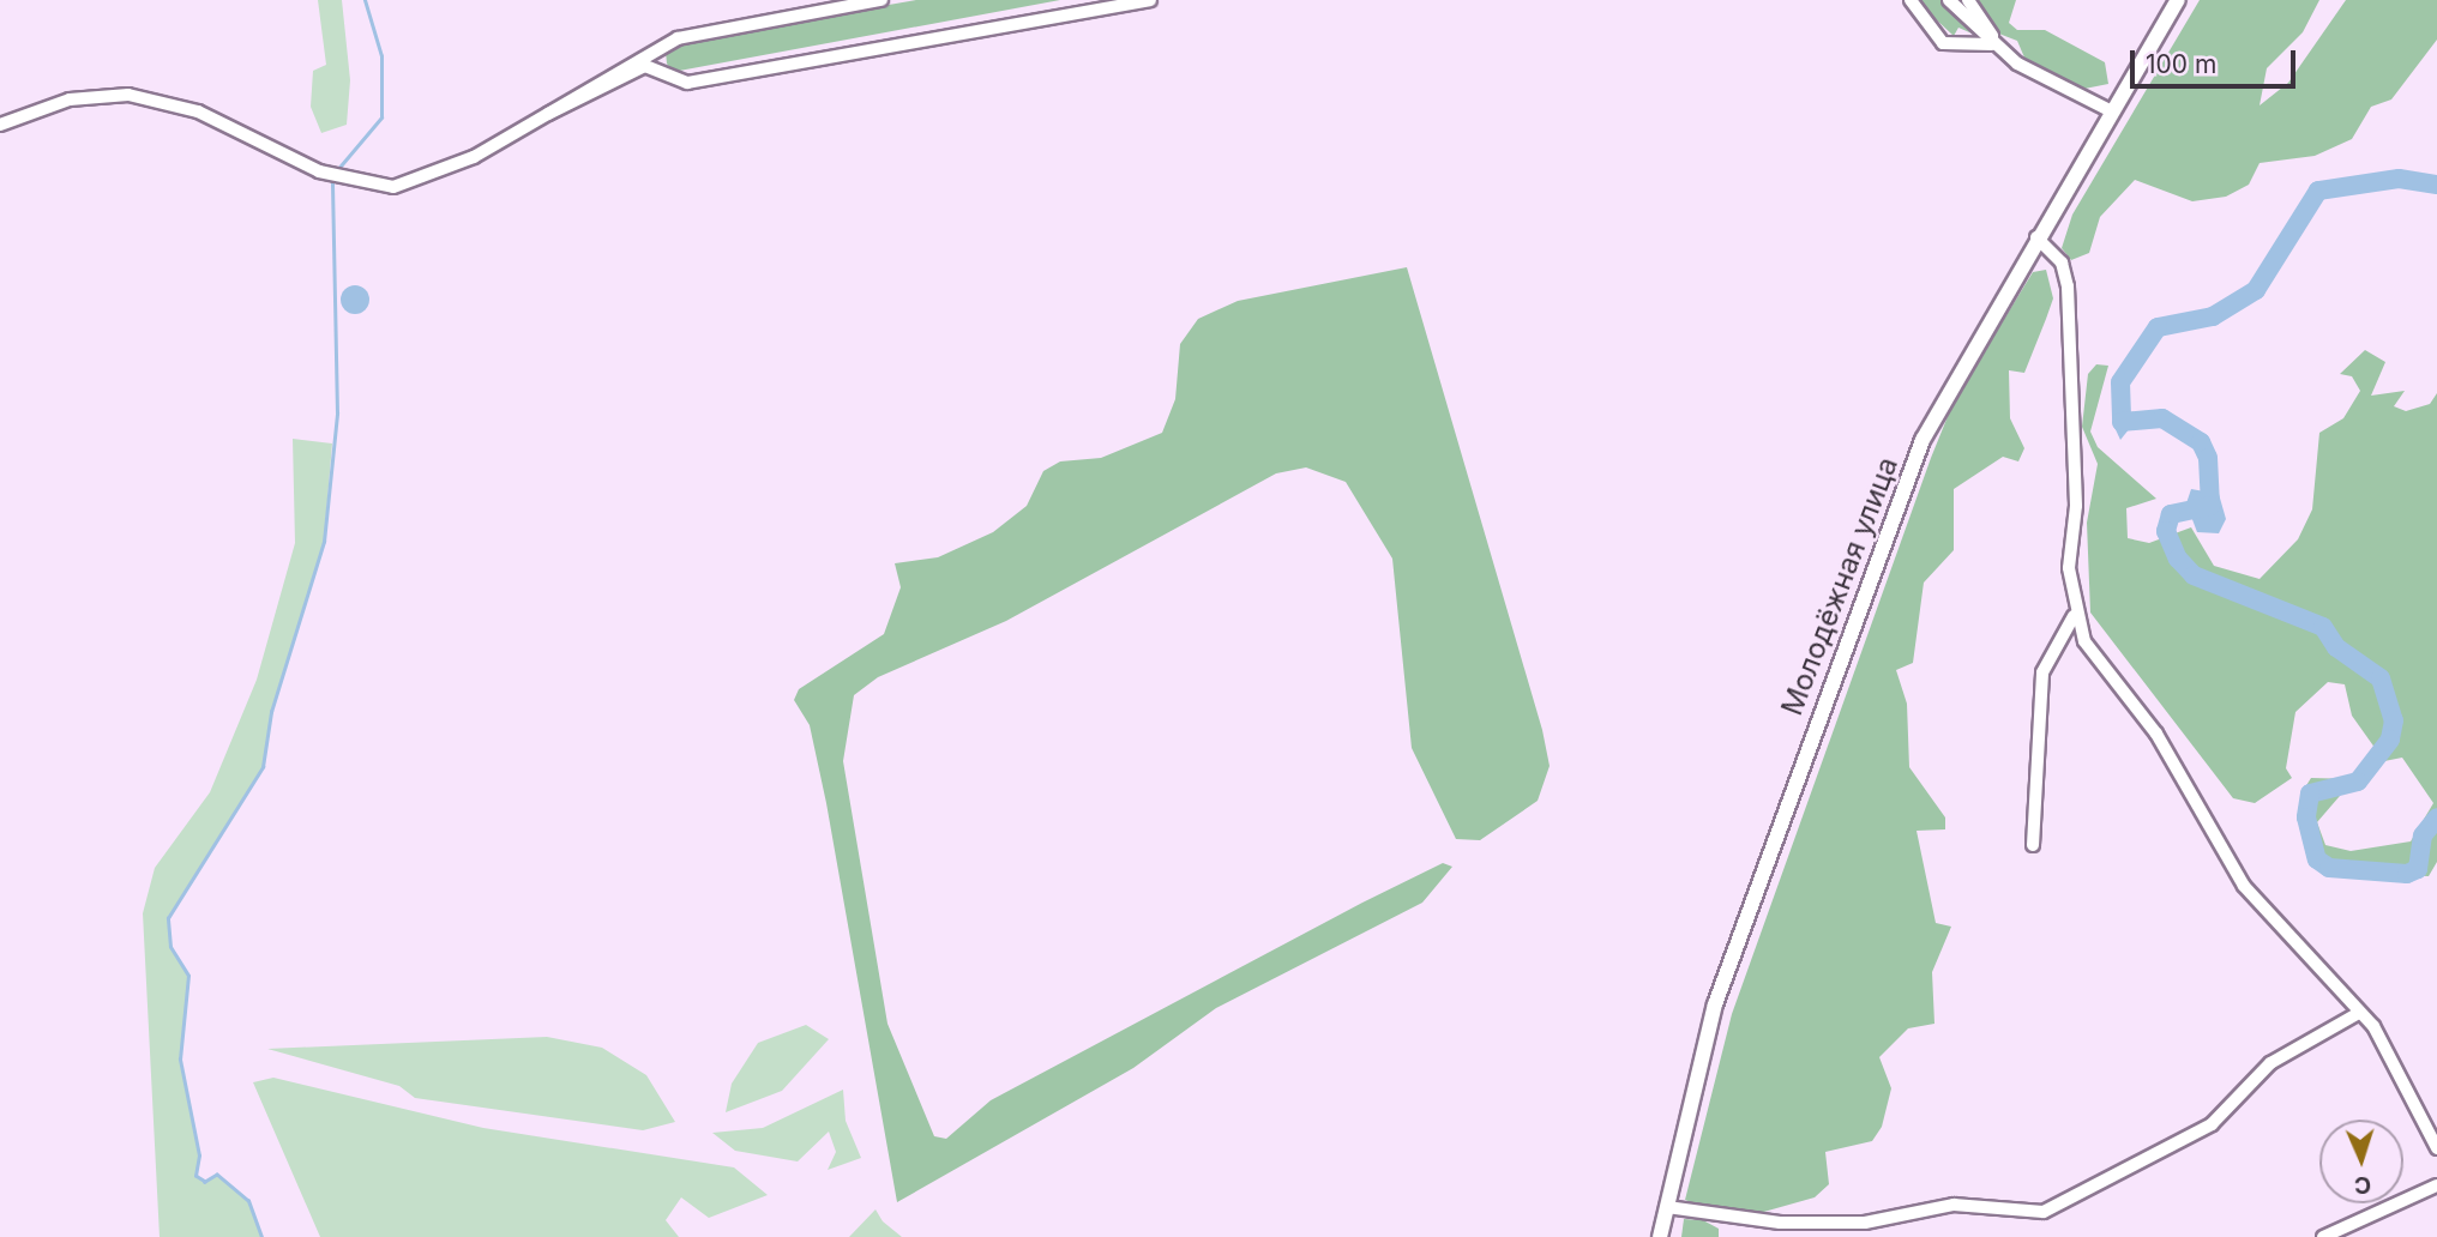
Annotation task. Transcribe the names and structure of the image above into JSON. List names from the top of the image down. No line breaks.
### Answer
{"streets":{"main road":["Молодёжная улица"]},"scale_bar":"100 m","north":"bottom"}
